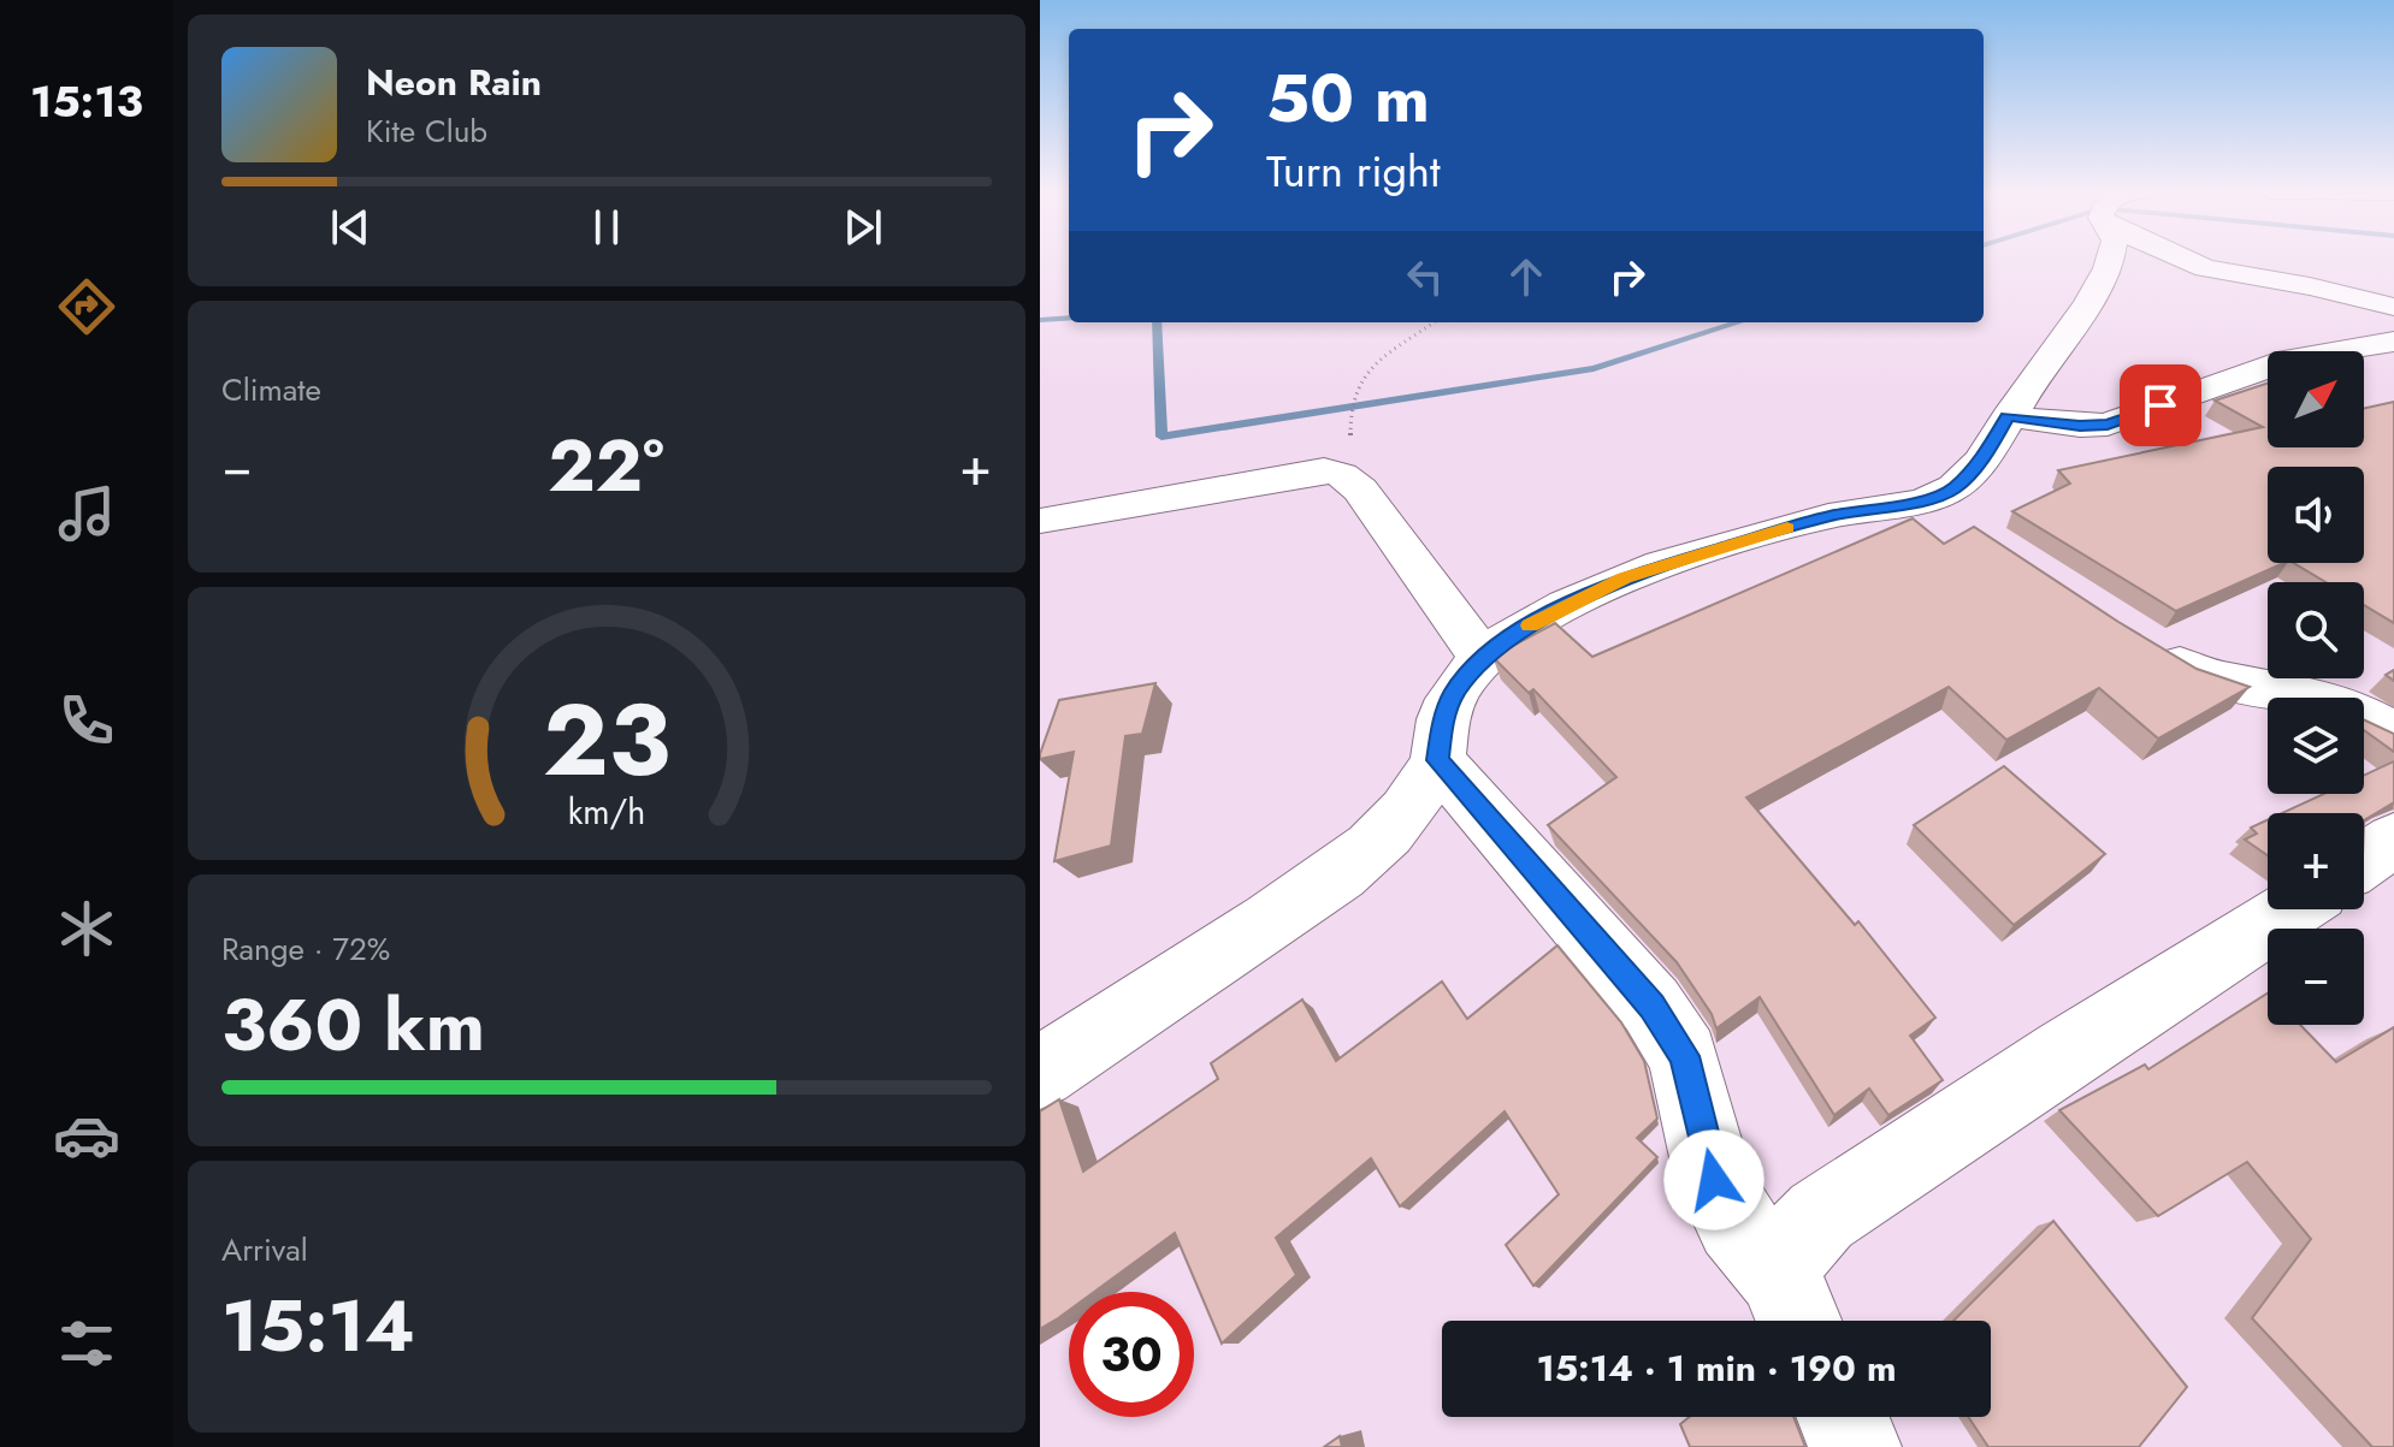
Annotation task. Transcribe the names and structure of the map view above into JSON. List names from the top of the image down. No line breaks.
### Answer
{"north":"top right","page":{"tabs":"15:13","turn":["50 m","Turn right"],"song":["Neon Rain","Kite Club"],"tile":["Climate",["Range · 72%","360 km"],["Arrival","15:14"]],"map_buttons":["+","−"],"heat":["−","22°","+"],"limit":"30","trip":"15:14 · 1 min · 190 m","gauge":["23","km/h"]}}
